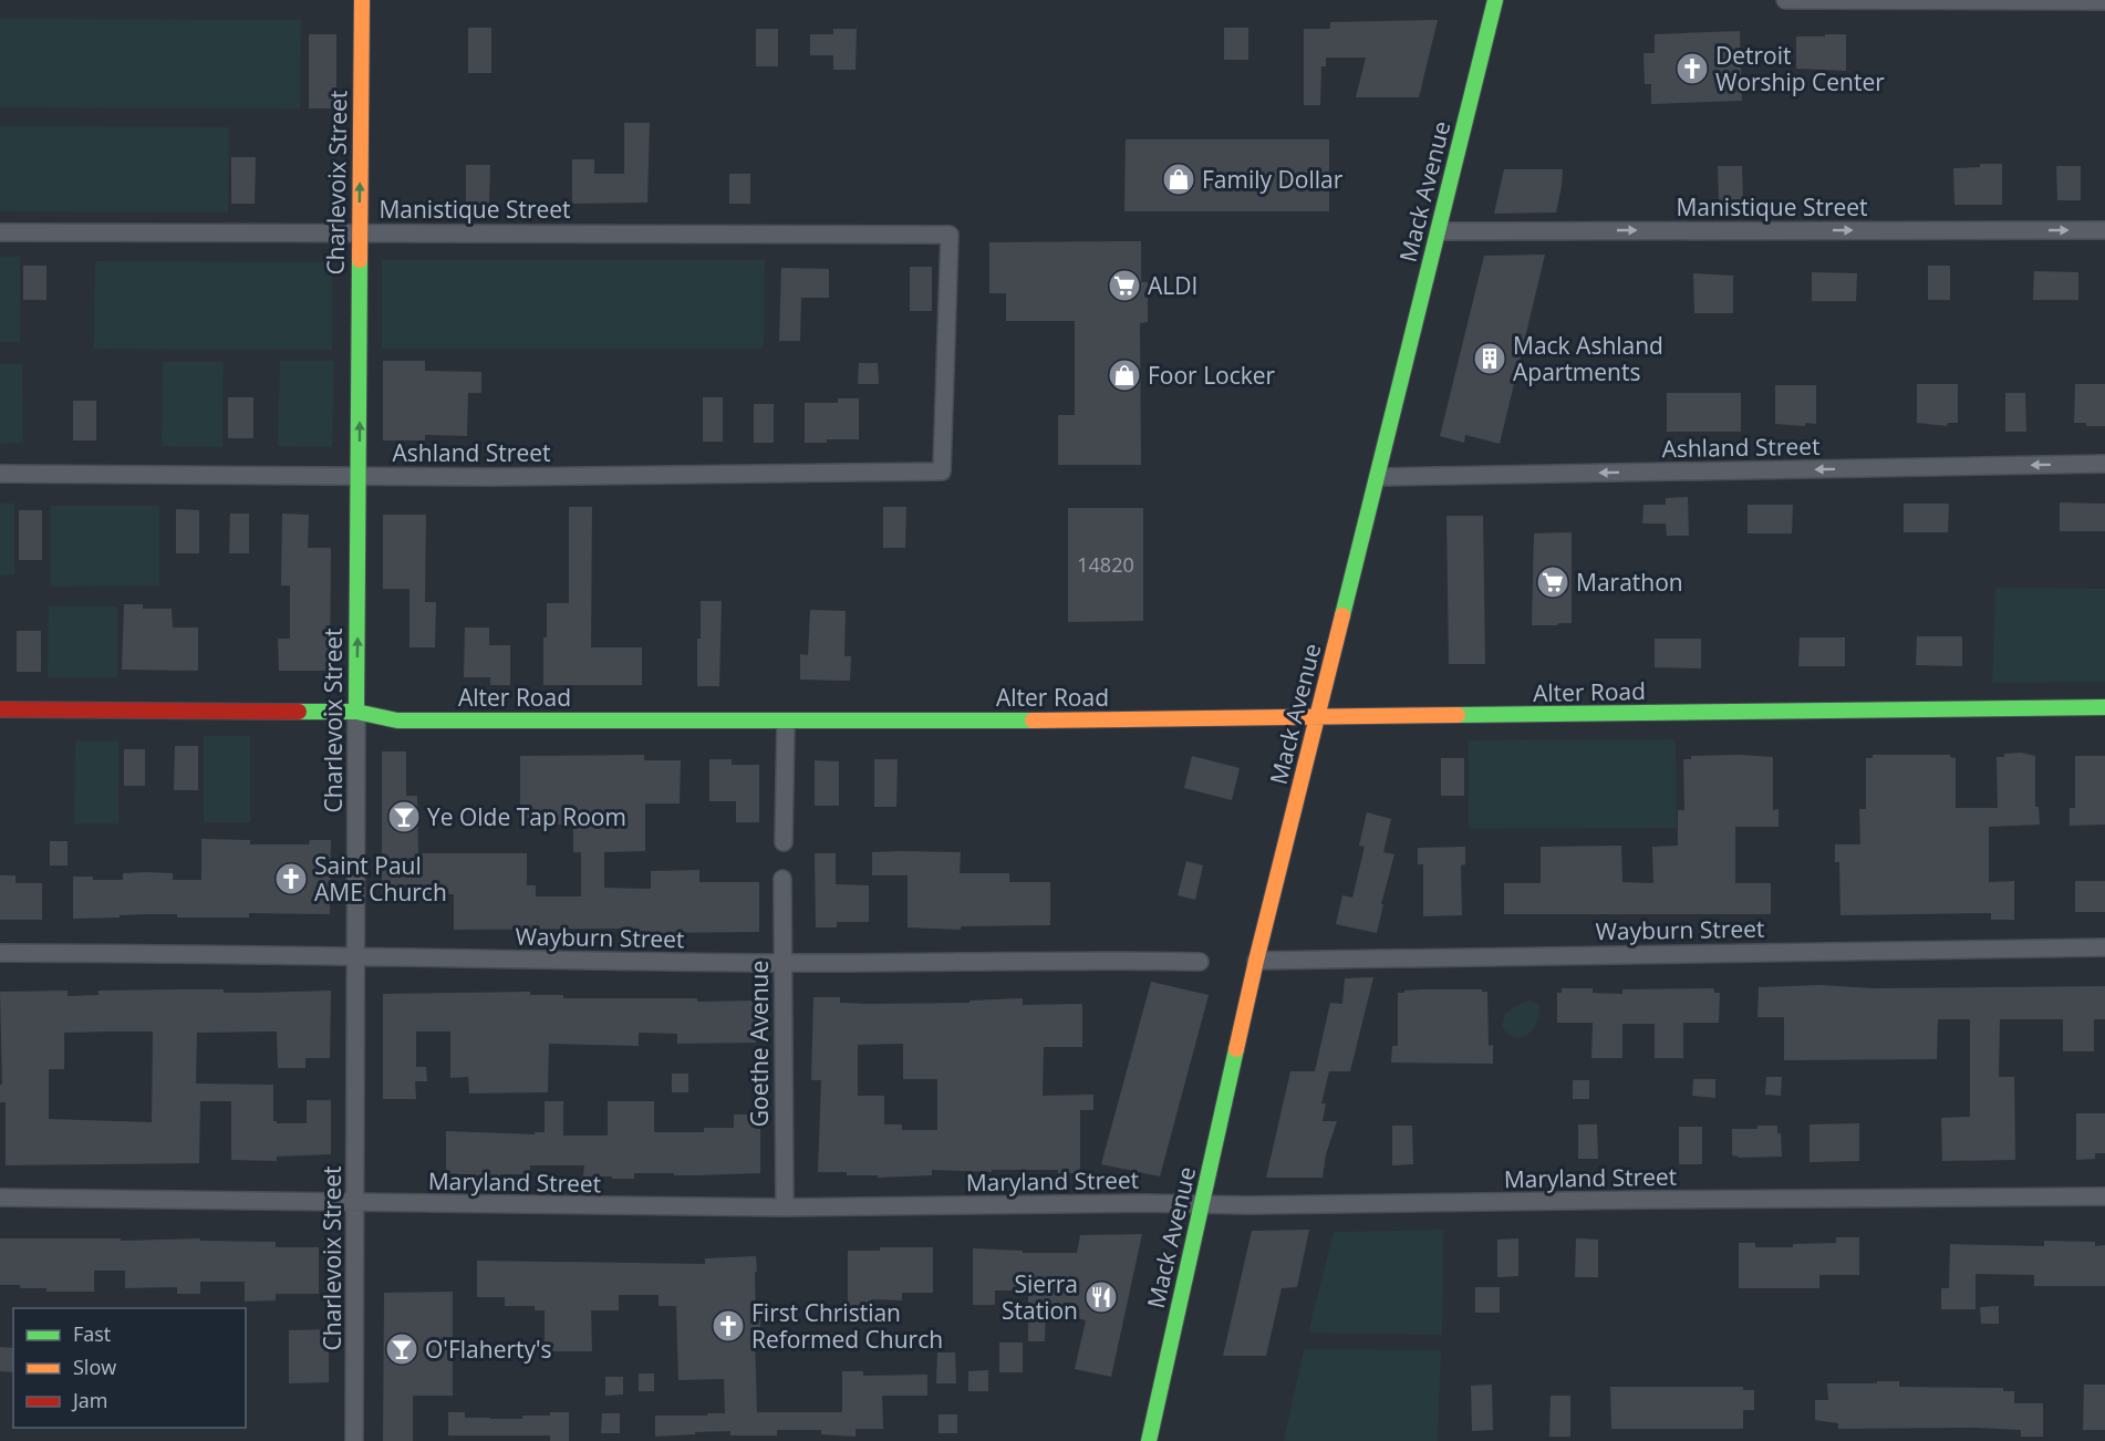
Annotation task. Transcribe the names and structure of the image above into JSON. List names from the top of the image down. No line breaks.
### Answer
{"streets":{"street":["Charlevoix Street","Mack Avenue","Manistique Street","Ashland Street","Alter Road","Wayburn Street","Goethe Avenue","Maryland Street"]},"crossings":[["Charlevoix Street","Manistique Street"],["Charlevoix Street","Ashland Street"],["Charlevoix Street","Alter Road"],["Charlevoix Street","Wayburn Street"],["Charlevoix Street","Maryland Street"],["Mack Avenue","Manistique Street"],["Mack Avenue","Ashland Street"],["Mack Avenue","Alter Road"],["Mack Avenue","Wayburn Street"],["Mack Avenue","Maryland Street"],["Manistique Street","Ashland Street"],["Wayburn Street","Goethe Avenue"],["Goethe Avenue","Maryland Street"]],"one_way":["Charlevoix Street","Manistique Street","Ashland Street"],"places":{"church":["Detroit Worship Center","Saint Paul AME Church","First Christian Reformed Church"],"shop":["Family Dollar","Foor Locker"],"supermarket":["ALDI","Marathon"],"building":["Mack Ashland Apartments"],"bar":["Ye Olde Tap Room","O'Flaherty's"],"restaurant":["Sierra Station"]},"house_numbers":["14820"],"legend":["Fast","Slow","Jam"]}
